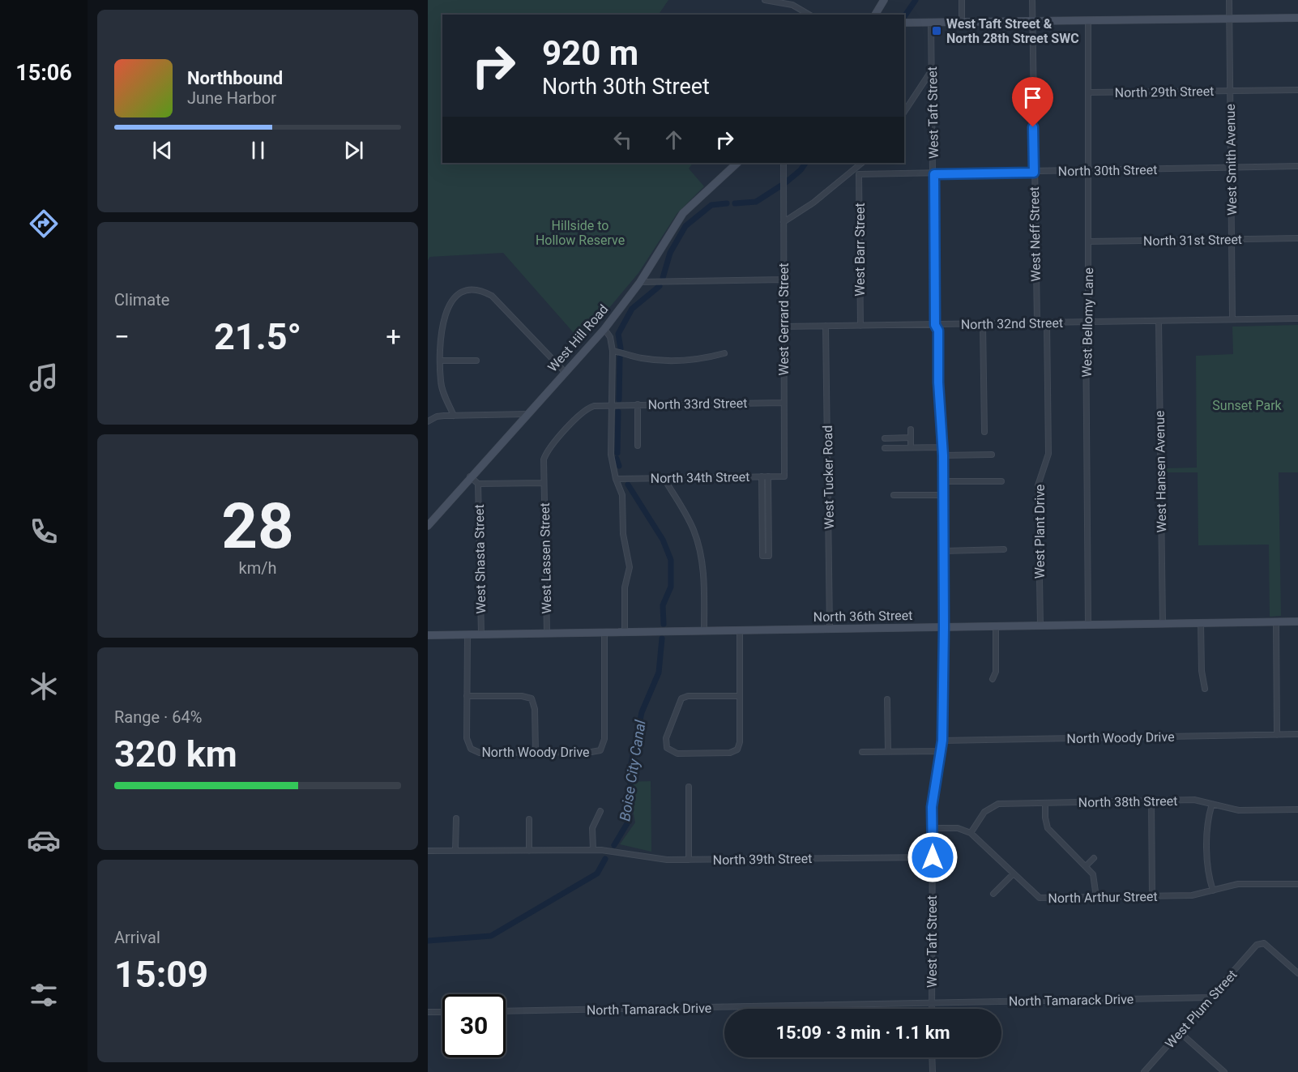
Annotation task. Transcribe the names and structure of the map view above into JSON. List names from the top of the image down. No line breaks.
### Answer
{"streets":{"street":["North 29th Street","West Taft Street","West Smith Avenue","North 30th Street","West Neff Street","North 31st Street","West Barr Street","West Gerrard Street","West Bellomy Lane","North 32nd Street","West Hill Road","North 33rd Street","West Hansen Avenue","North 34th Street","West Tucker Road","West Plant Drive","West Lassen Street","West Shasta Street","North 36th Street","North Woody Drive","North 38th Street","North 39th Street","North Arthur Street","North Tamarack Drive","West Plum Street"]},"crossings":[["North 29th Street","West Smith Avenue"],["North 29th Street","West Bellomy Lane"],["West Taft Street","North 30th Street"],["West Taft Street","North 32nd Street"],["West Taft Street","North 36th Street"],["West Taft Street","North Woody Drive"],["West Taft Street","North 39th Street"],["West Taft Street","North Tamarack Drive"],["West Smith Avenue","North 30th Street"],["West Smith Avenue","North 31st Street"],["West Smith Avenue","North 32nd Street"],["North 30th Street","West Neff Street"],["North 30th Street","West Barr Street"],["North 30th Street","West Bellomy Lane"],["West Neff Street","North 32nd Street"],["North 31st Street","West Bellomy Lane"],["West Barr Street","North 32nd Street"],["West Gerrard Street","North 32nd Street"],["West Gerrard Street","North 33rd Street"],["West Gerrard Street","North 34th Street"],["West Bellomy Lane","North 32nd Street"],["West Bellomy Lane","North 36th Street"],["North 32nd Street","West Hansen Avenue"],["North 32nd Street","West Tucker Road"],["North 32nd Street","West Plant Drive"],["North 33rd Street","West Lassen Street"],["West Hansen Avenue","North 36th Street"],["West Tucker Road","North 36th Street"],["West Plant Drive","North 36th Street"],["West Lassen Street","North 36th Street"],["West Shasta Street","North 36th Street"],["North 36th Street","North Woody Drive"],["North 38th Street","North Arthur Street"],["North Tamarack Drive","West Plum Street"]],"water":["Boise City Canal"],"parks":["Hillside to Hollow Reserve","Sunset Park"],"places":{"transit":["West Taft Street & North 28th Street SWC"]},"page":{"tabs":"15:06","turn":["920 m","North 30th Street"],"song":["Northbound","June Harbor"],"tile":["Climate",["28","km/h"],["Range · 64%","320 km"],["Arrival","15:09"]],"heat":["−","21.5°","+"],"limit":"30","trip":"15:09 · 3 min · 1.1 km"}}
